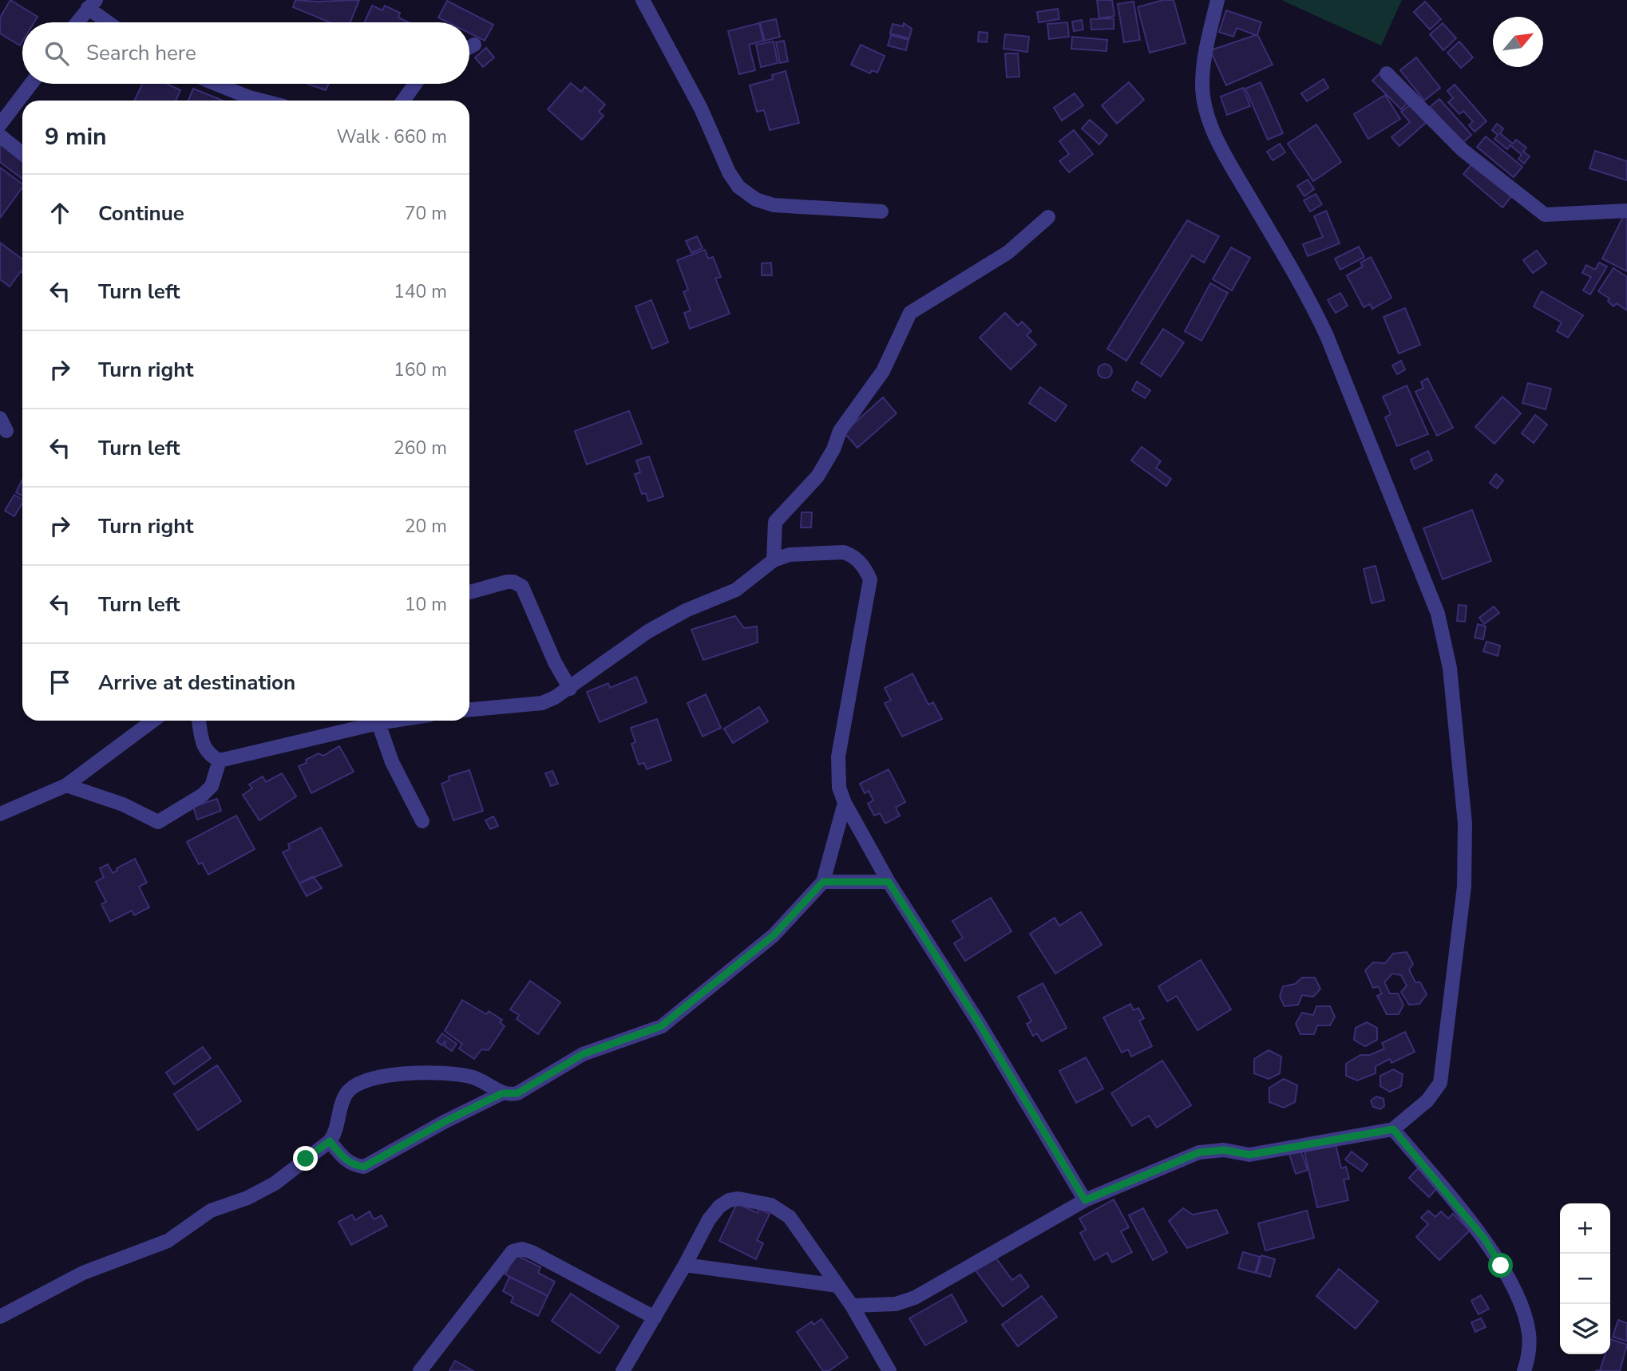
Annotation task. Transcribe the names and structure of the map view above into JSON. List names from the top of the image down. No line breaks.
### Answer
{"north":"top right","page":{"search":"Search here","heading":["9 min","Walk · 660 m"],"list":[["Continue","70 m"],["Turn left","140 m"],["Turn right","160 m"],["Turn left","260 m"],["Turn right","20 m"],["Turn left","10 m"],"Arrive at destination"],"map_buttons":["+","−"]}}
